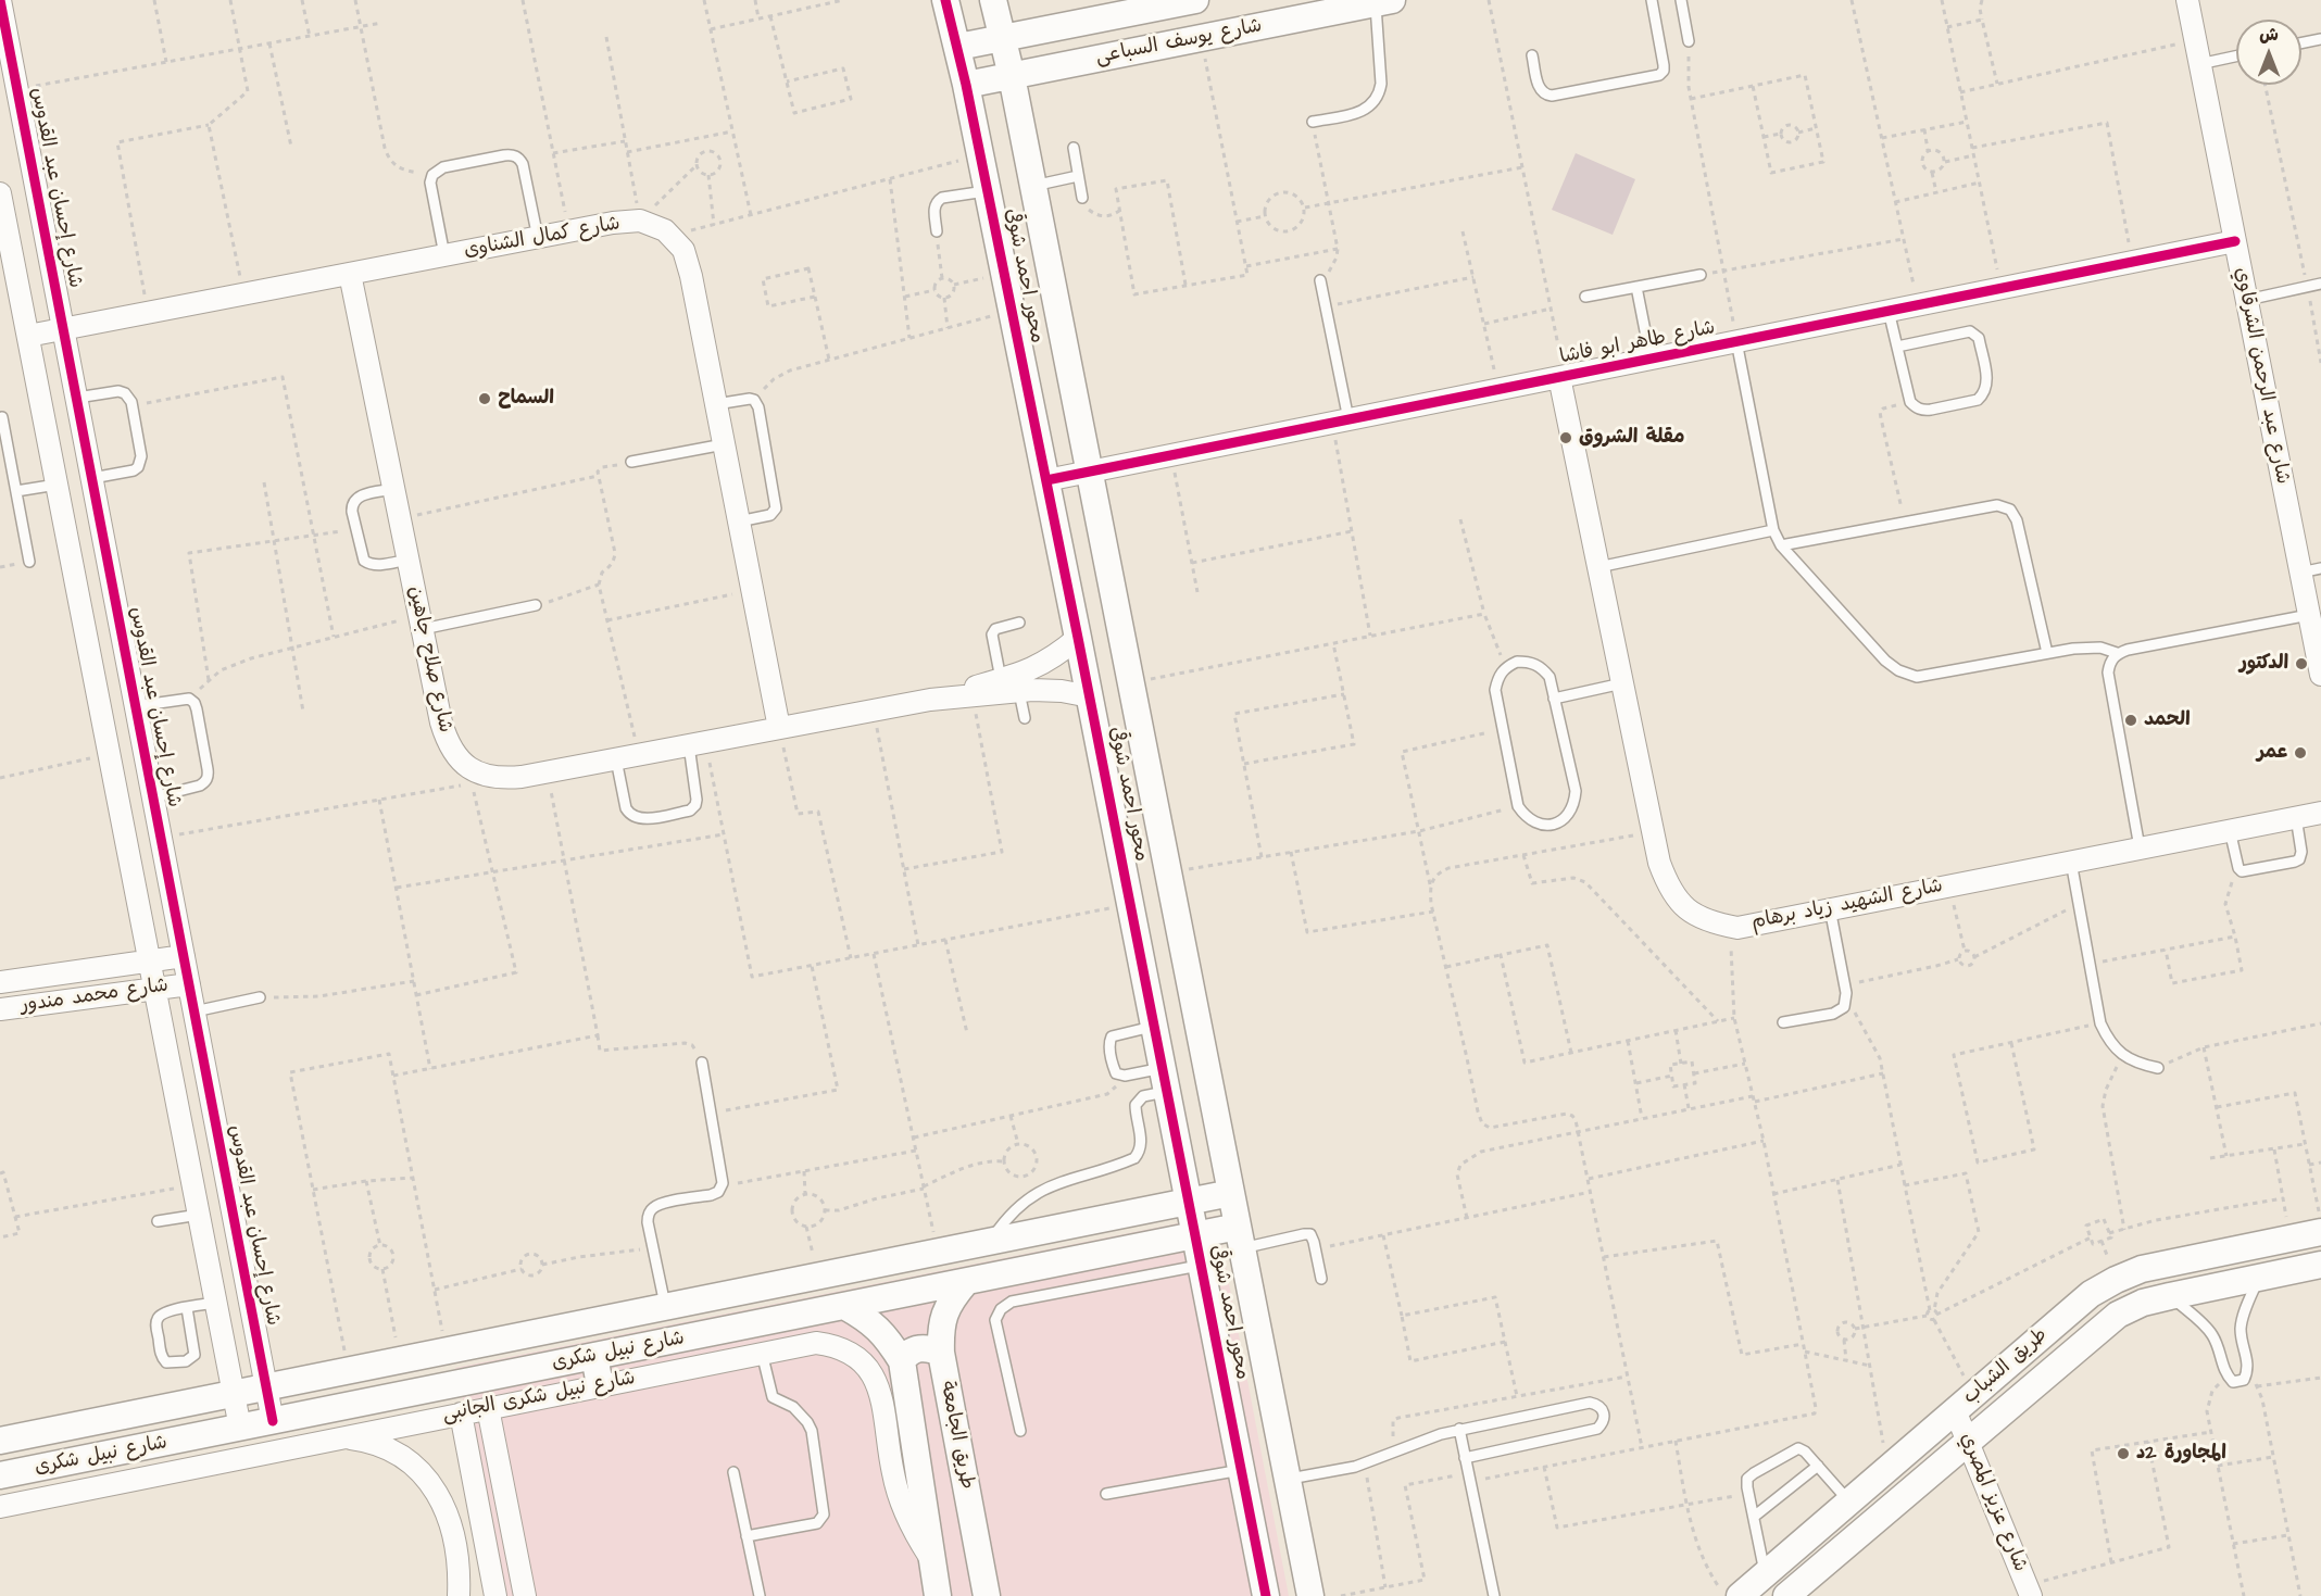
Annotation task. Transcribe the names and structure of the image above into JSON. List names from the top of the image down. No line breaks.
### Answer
{"streets":{"street":["شارع يوسف السباعى","شارع إحسان عبد القدوس","شارع كمال الشناوى","محور احمد شوقى","شارع طاهر ابو فاشا","شارع عبد الرحمن الشرقاوي","شارع صلاح جاهين","شارع الشهيد زياد برهام","شارع محمد مندور","شارع نبيل شكرى","طريق الشباب","شارع نبيل شكرى الجانبى","طريق الجامعة","شارع عزيز المصري"]},"crossings":[["شارع يوسف السباعى","محور احمد شوقى"],["شارع إحسان عبد القدوس","شارع كمال الشناوى"],["شارع إحسان عبد القدوس","شارع محمد مندور"],["شارع إحسان عبد القدوس","شارع نبيل شكرى"],["شارع كمال الشناوى","شارع صلاح جاهين"],["محور احمد شوقى","شارع طاهر ابو فاشا"],["محور احمد شوقى","شارع صلاح جاهين"],["محور احمد شوقى","شارع نبيل شكرى"],["شارع طاهر ابو فاشا","شارع عبد الرحمن الشرقاوي"],["شارع طاهر ابو فاشا","شارع الشهيد زياد برهام"],["شارع نبيل شكرى","طريق الجامعة"],["طريق الشباب","شارع عزيز المصري"],["شارع نبيل شكرى الجانبى","طريق الجامعة"]],"places":["السماح","مقلة الشروق","الدكتور","الحمد","عمر","المجاورة 2د"],"north":"top"}
